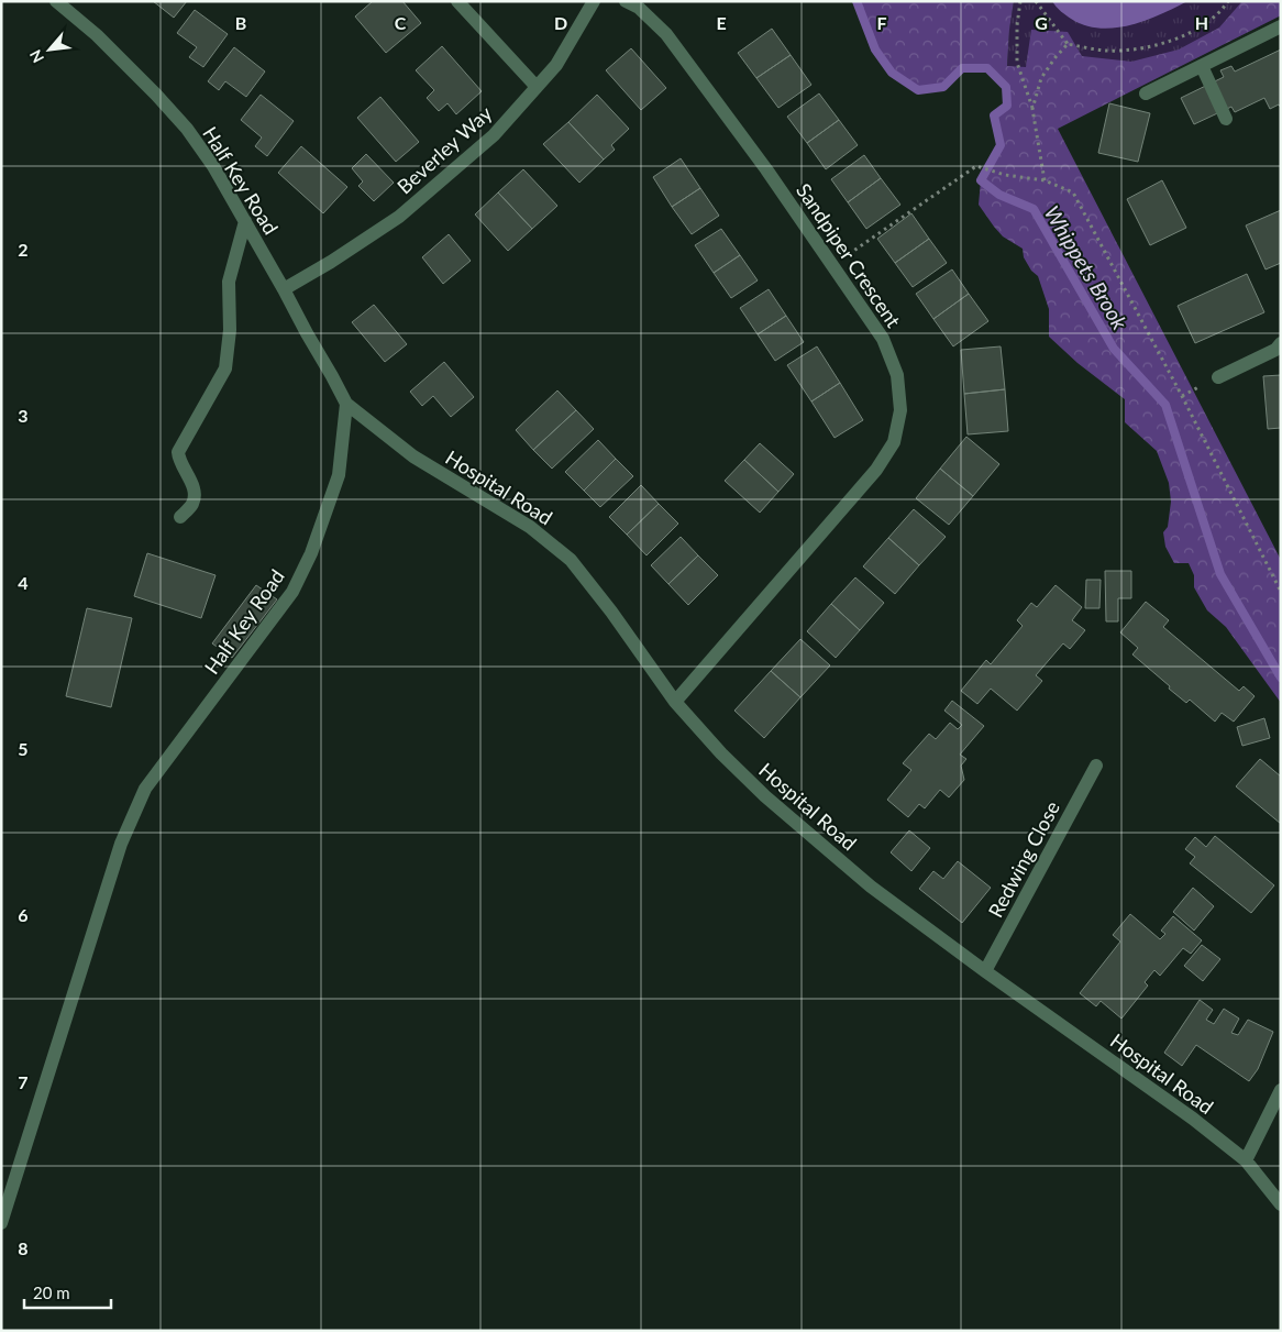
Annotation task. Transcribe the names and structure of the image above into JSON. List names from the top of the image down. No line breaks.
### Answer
{"streets":{"street":["Beverley Way","Half Key Road","Sandpiper Crescent","Hospital Road","Redwing Close"]},"crossings":[["Beverley Way","Half Key Road"],["Half Key Road","Hospital Road"],["Sandpiper Crescent","Hospital Road"],["Hospital Road","Redwing Close"]],"water":["Whippets Brook"],"scale_bar":"20 m","north":"bottom left","grid":{"columns":["B","C","D","E","F","G","H"],"rows":["2","3","4","5","6","7","8"]}}
